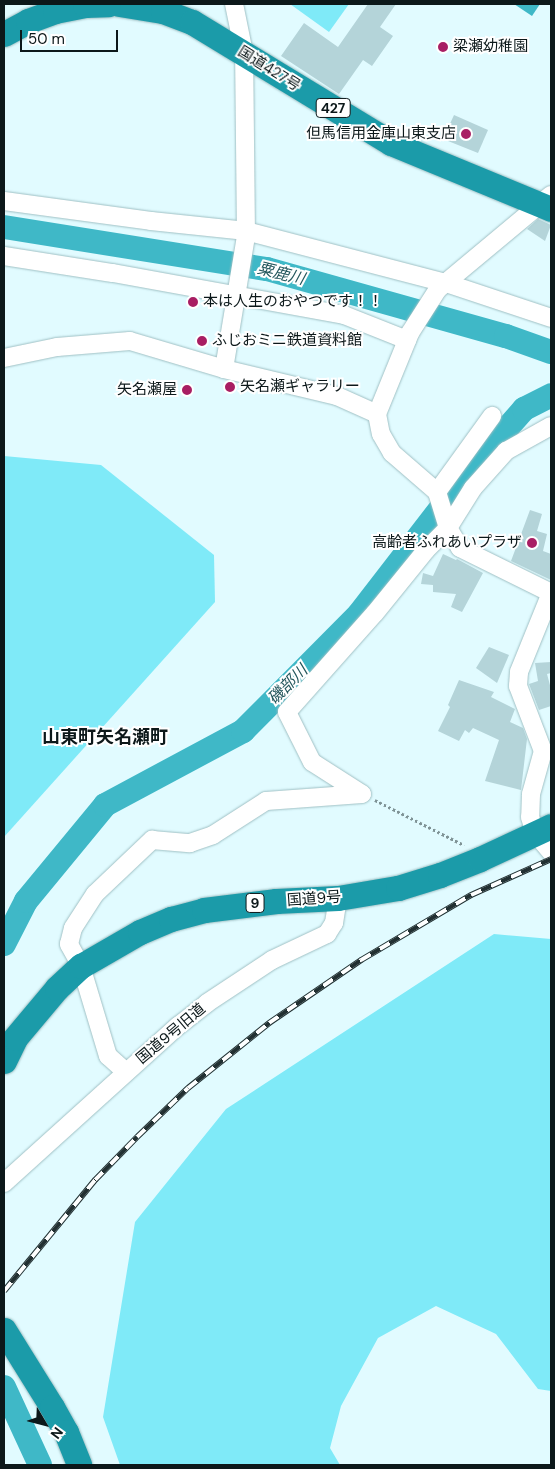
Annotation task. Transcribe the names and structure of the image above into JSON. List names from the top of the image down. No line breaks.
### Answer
{"streets":{"highway":["国道427号","427","国道9号","9"],"street":["国道9号旧道"]},"crossings":[["国道9号","国道9号旧道"]],"districts":["山東町矢名瀬町"],"water":["粟鹿川","磯部川"],"places":["梁瀬幼稚園","但馬信用金庫山東支店","本は人生のおやつです！！","ふじおミニ鉄道資料館","矢名瀬ギャラリー","矢名瀬屋","高齢者ふれあいプラザ"],"scale_bar":"50 m","north":"bottom right"}
